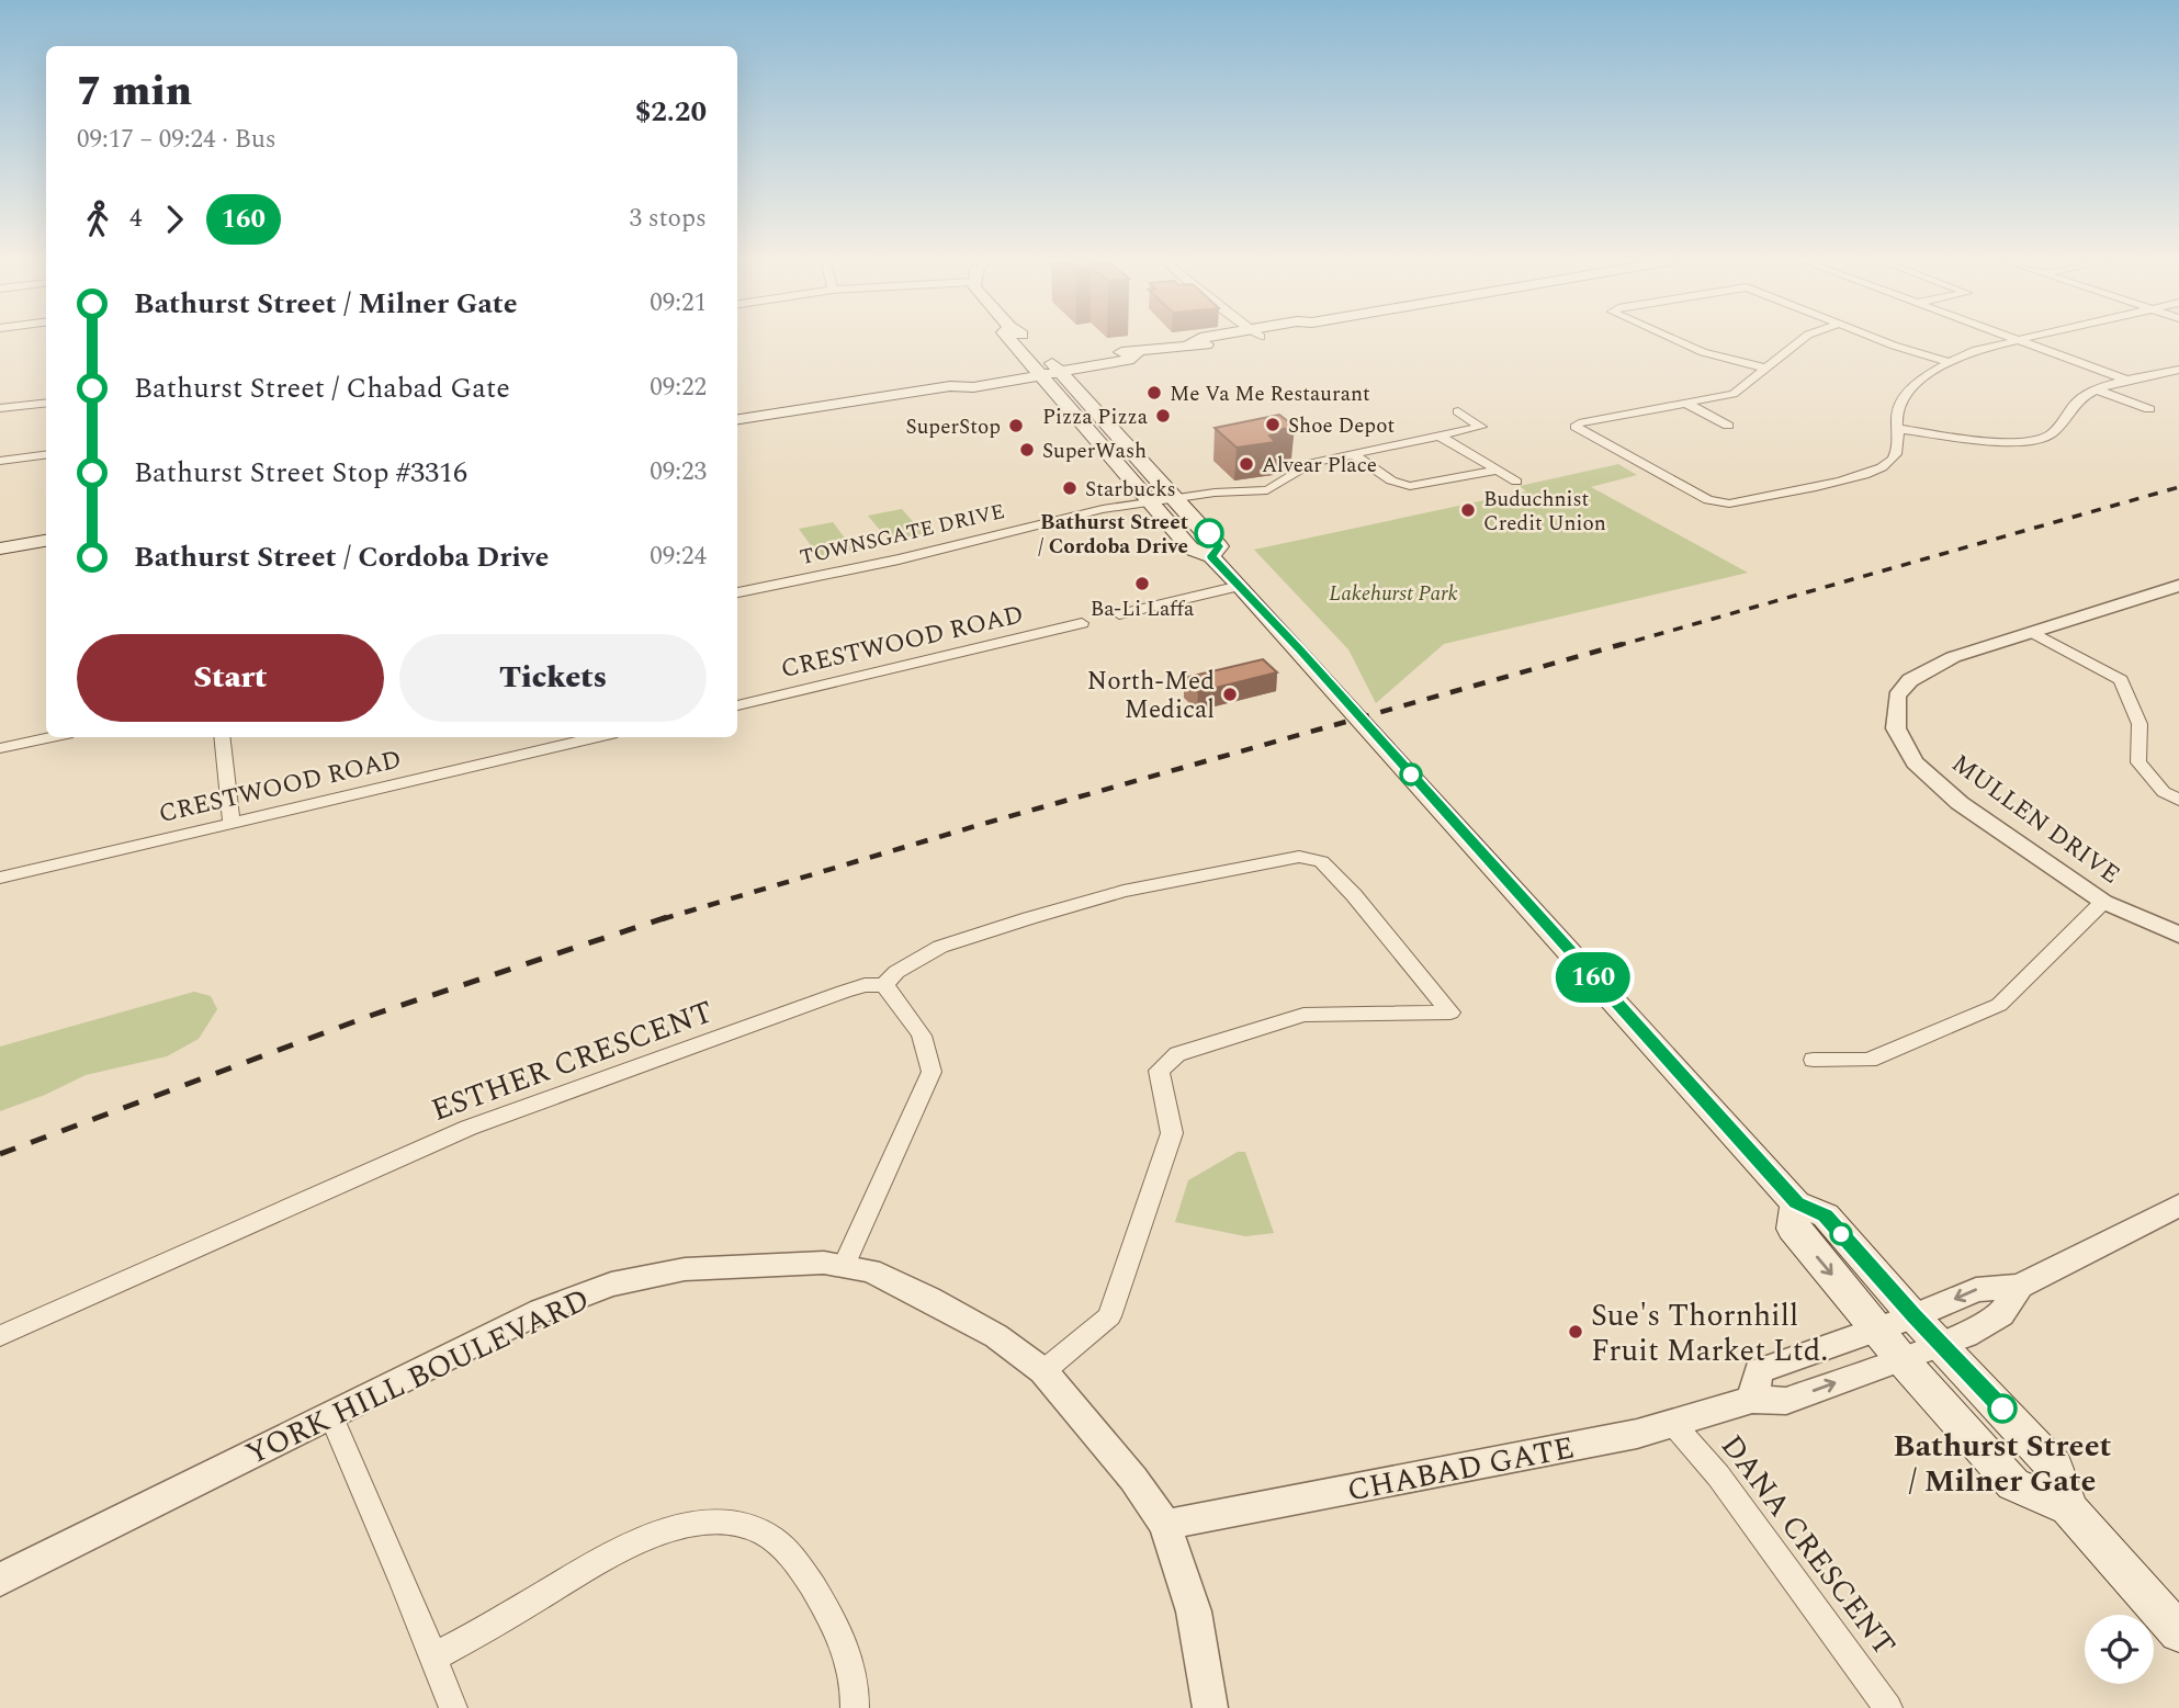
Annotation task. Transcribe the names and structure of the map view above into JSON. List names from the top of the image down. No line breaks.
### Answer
{"streets":{"street":["TOWNSGATE DRIVE","CRESTWOOD ROAD","MULLEN DRIVE","ESTHER CRESCENT","YORK HILL BOULEVARD","CHABAD GATE","DANA CRESCENT"]},"crossings":[["YORK HILL BOULEVARD","CHABAD GATE"],["CHABAD GATE","DANA CRESCENT"]],"parks":["Lakehurst Park"],"places":["Me Va Me Restaurant","Pizza Pizza","Shoe Depot","SuperStop","SuperWash","Alvear Place","Starbucks","Buduchnist Credit Union","Bathurst Street / Cordoba Drive","Ba-Li Laffa","North-Med Medical","Sue's Thornhill Fruit Market Ltd.","Bathurst Street / Milner Gate"],"lines":["bus line 160"],"page":{"on_map":"160","heading":["7 min","09:17 – 09:24 · Bus","$2.20"],"legs":["4","160","3 stops"],"list":[{"name":"Bathurst Street / Milner Gate","value":"09:21"},{"name":"Bathurst Street / Chabad Gate","value":"09:22"},{"name":"Bathurst Street Stop #3316","value":"09:23"},{"name":"Bathurst Street / Cordoba Drive","value":"09:24"}],"buttons":["Start","Tickets"]}}
